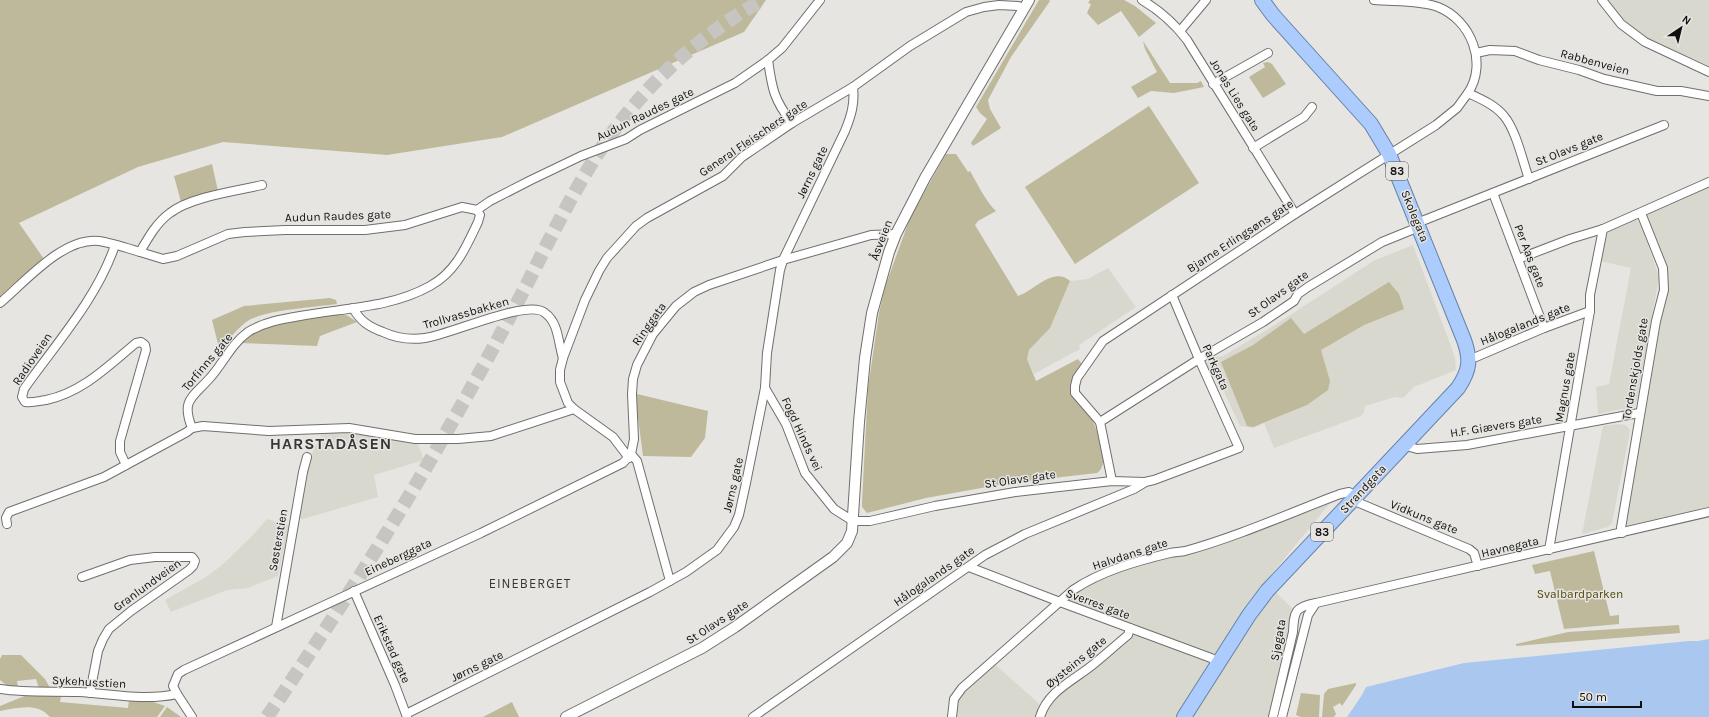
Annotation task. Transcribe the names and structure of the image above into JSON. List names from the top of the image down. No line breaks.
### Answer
{"streets":{"highway":["83","Skolegata","Strandgata"],"street":["Rabbenveien","Jonas Lies gate","Audun Raudes gate","General Fleischers gate","St Olavs gate","Jørns gate","Bjarne Erlingsøns gate","Åsveien","Per Aas gate","Trollvassbakken","Ringgata","Hålogalands gate","Radioveien","Torfinns gate","Parkgata","Tordenskjolds gate","Magnus gate","H.F. Giævers gate","Fogd Hinds vei","Vidkuns gate","Søsterstien","Havnegata","Halvdans gate","Eineberggata","Granlundveien","Sverres gate","Sjøgata","Erikstad gate","Øysteins gate","Sykehusstien"]},"crossings":[["Rabbenveien","Bjarne Erlingsøns gate"],["Jonas Lies gate","Bjarne Erlingsøns gate"],["Audun Raudes gate","Torfinns gate"],["General Fleischers gate","Jørns gate"],["General Fleischers gate","Åsveien"],["General Fleischers gate","Trollvassbakken"],["General Fleischers gate","Ringgata"],["General Fleischers gate","Eineberggata"],["St Olavs gate","Skolegata"],["St Olavs gate","Bjarne Erlingsøns gate"],["St Olavs gate","Åsveien"],["St Olavs gate","Per Aas gate"],["St Olavs gate","Hålogalands gate"],["St Olavs gate","Parkgata"],["St Olavs gate","Fogd Hinds vei"],["83","Skolegata"],["Jørns gate","Ringgata"],["Jørns gate","Fogd Hinds vei"],["Jørns gate","Erikstad gate"],["Skolegata","Bjarne Erlingsøns gate"],["Skolegata","Hålogalands gate"],["Skolegata","Strandgata"],["Bjarne Erlingsøns gate","Parkgata"],["Åsveien","Ringgata"],["Åsveien","Fogd Hinds vei"],["Per Aas gate","Hålogalands gate"],["Trollvassbakken","Torfinns gate"],["Ringgata","Eineberggata"],["Hålogalands gate","Parkgata"],["Hålogalands gate","Magnus gate"],["Hålogalands gate","Strandgata"],["Hålogalands gate","Sverres gate"],["Tordenskjolds gate","H.F. Giævers gate"],["Tordenskjolds gate","Havnegata"],["Magnus gate","H.F. Giævers gate"],["Magnus gate","Havnegata"],["H.F. Giævers gate","Strandgata"],["Strandgata","Vidkuns gate"],["Strandgata","Halvdans gate"],["Strandgata","Sverres gate"],["Vidkuns gate","Havnegata"],["Vidkuns gate","Halvdans gate"],["Søsterstien","Eineberggata"],["Havnegata","Sjøgata"],["Halvdans gate","Sverres gate"],["Eineberggata","Erikstad gate"],["Eineberggata","Sykehusstien"],["Granlundveien","Sykehusstien"],["Sverres gate","Øysteins gate"]],"districts":["HARSTADÅSEN","EINEBERGET"],"parks":["Svalbardparken"],"scale_bar":"50 m","north":"top right"}
